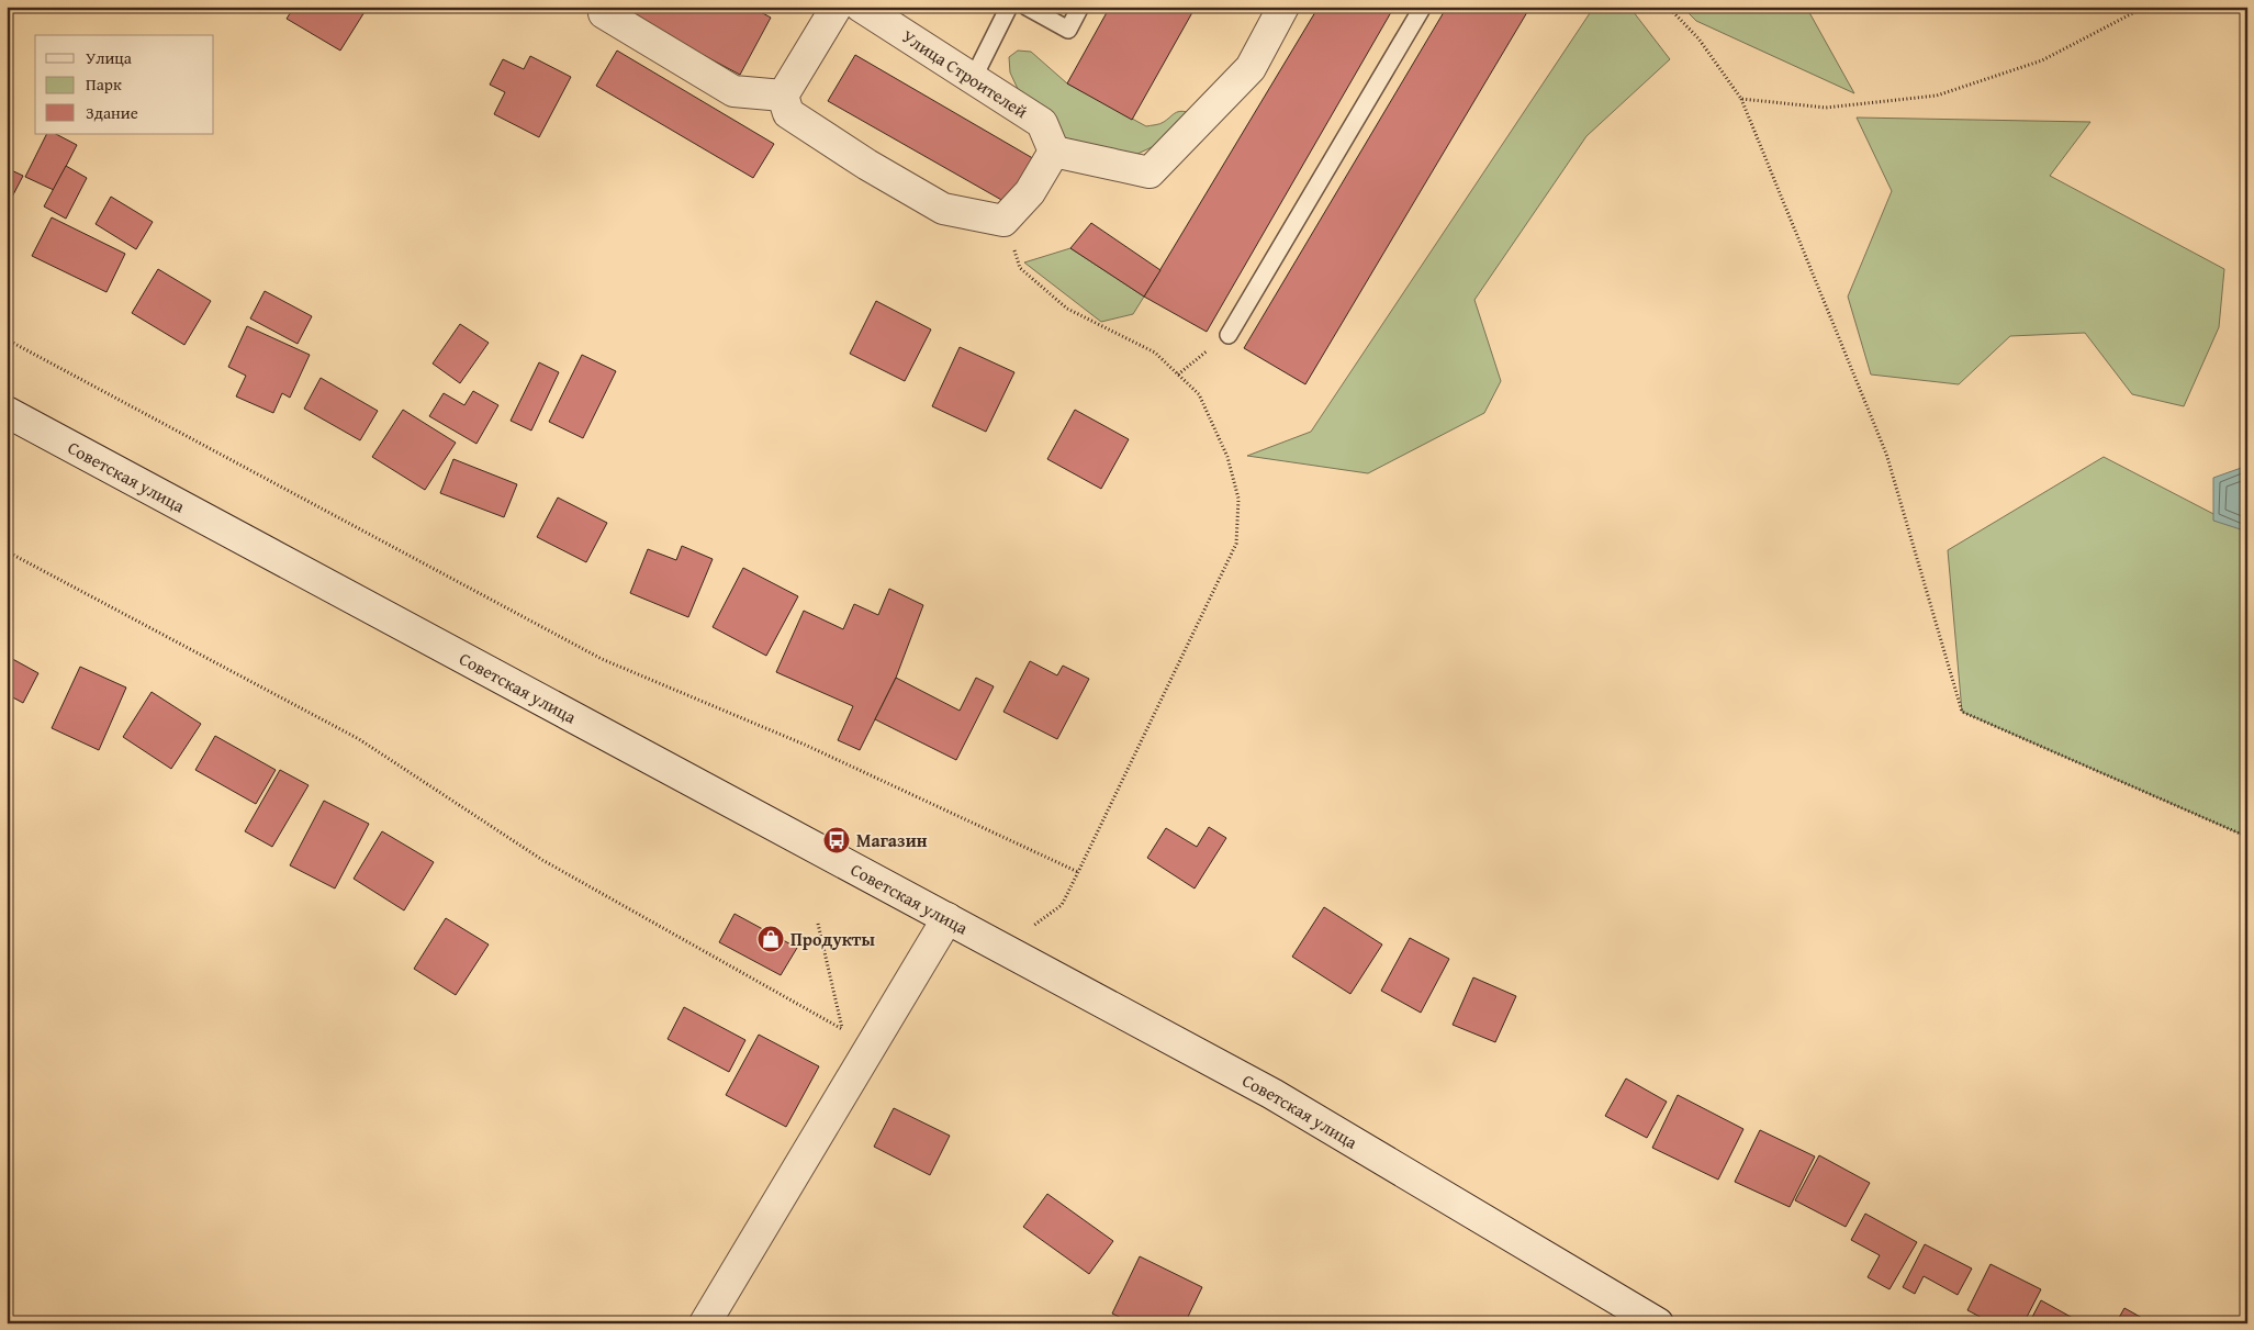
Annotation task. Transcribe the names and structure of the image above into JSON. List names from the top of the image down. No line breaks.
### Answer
{"streets":{"street":["Улица Строителей","Советская улица"]},"places":{"bus stop":["Магазин"],"shop":["Продукты"]},"legend":["Улица","Парк","Здание"]}
